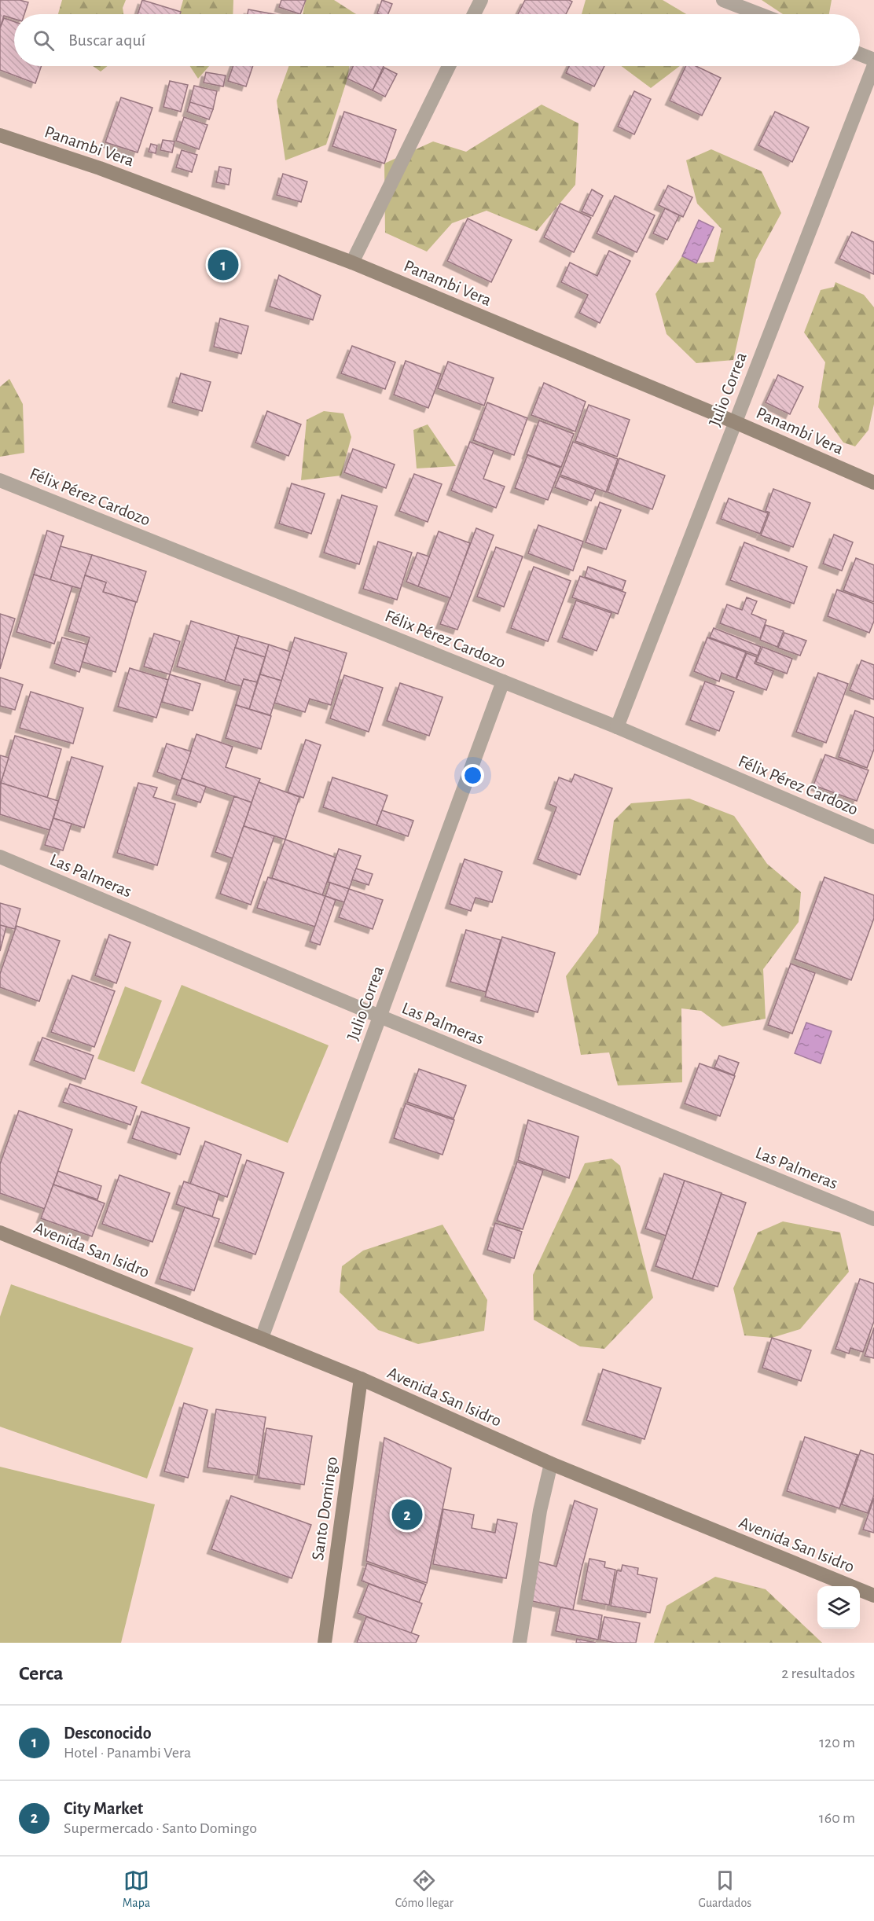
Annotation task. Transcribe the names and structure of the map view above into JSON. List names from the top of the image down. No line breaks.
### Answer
{"streets":{"street":["Panambi Vera","Julio Correa","Félix Pérez Cardozo","Las Palmeras","Avenida San Isidro","Santo Domingo"]},"crossings":[["Panambi Vera","Julio Correa"],["Julio Correa","Félix Pérez Cardozo"],["Julio Correa","Las Palmeras"],["Julio Correa","Avenida San Isidro"],["Avenida San Isidro","Santo Domingo"]],"page":{"search":"Buscar aquí","pins":["1","2"],"heading":["Cerca","2 resultados"],"list":[{"mark":"1","name":"Desconocido","note":"Hotel · Panambi Vera","value":"120 m"},{"mark":"2","name":"City Market","note":"Supermercado · Santo Domingo","value":"160 m"}],"nav":["Mapa","Cómo llegar","Guardados"]}}
